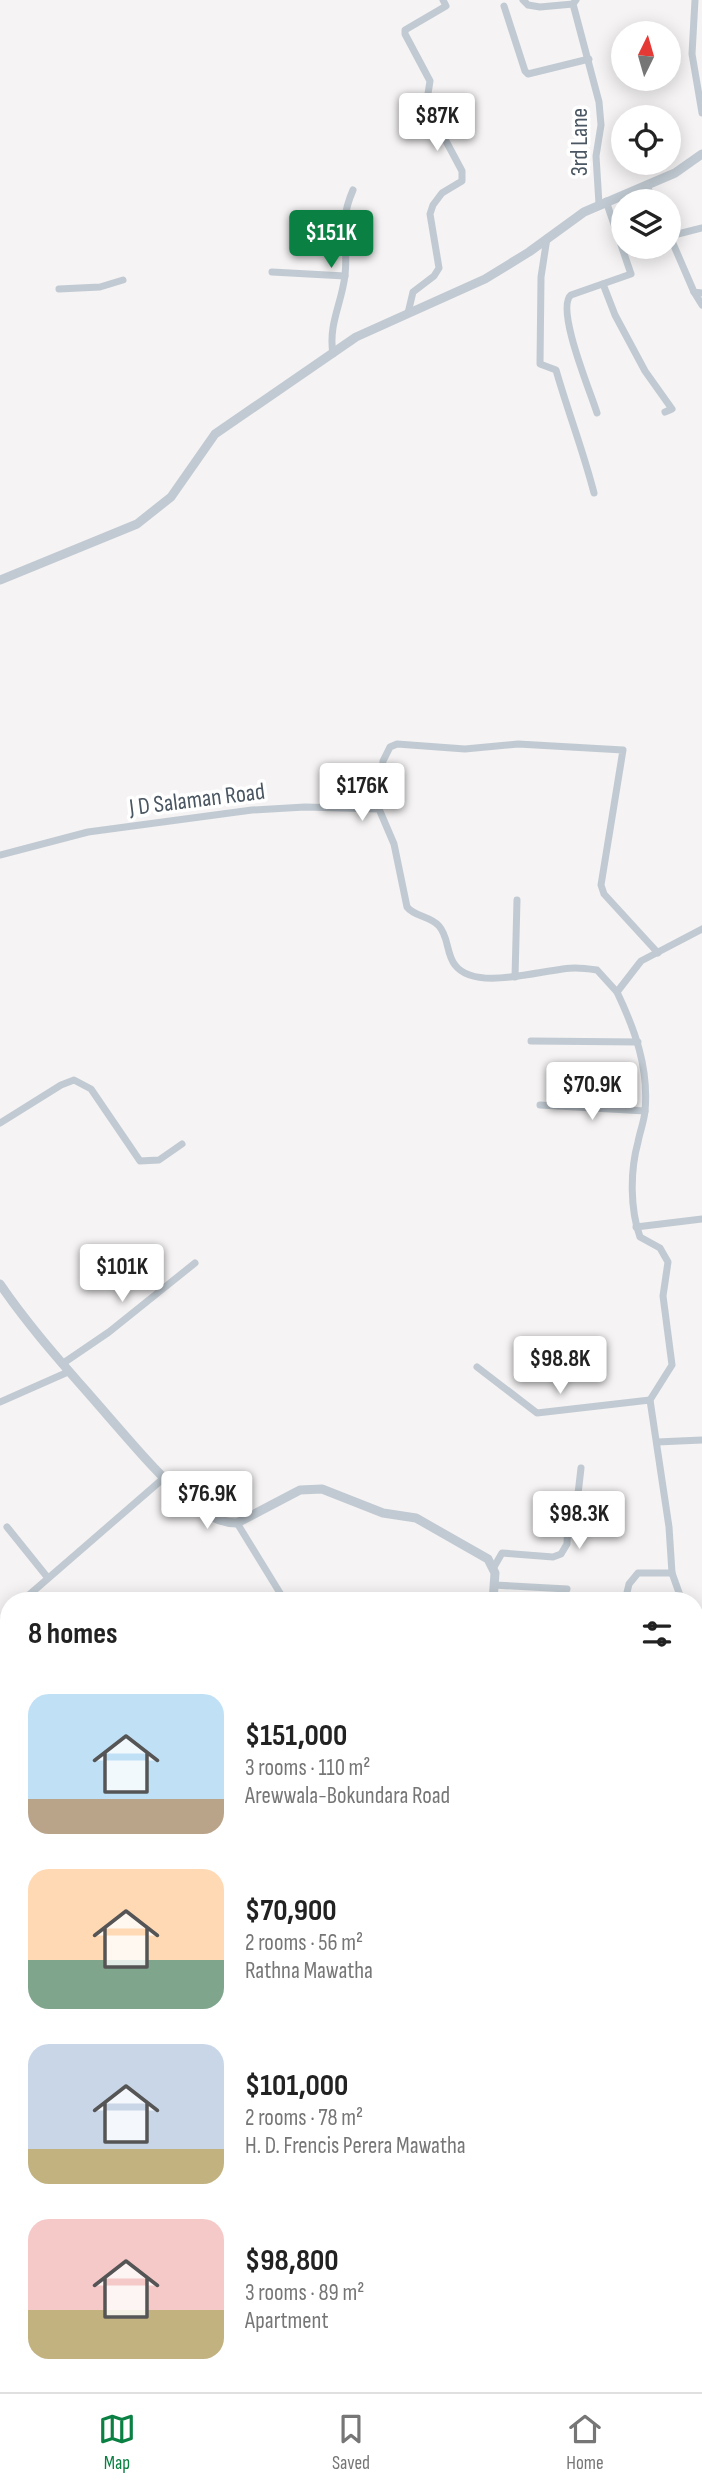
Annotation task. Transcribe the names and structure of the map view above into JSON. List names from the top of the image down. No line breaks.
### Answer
{"streets":{"street":["3rd Lane","J D Salaman Road"]},"north":"top","page":{"price":["$87K","$151K","$176K","$70.9K","$101K","$98.8K","$76.9K","$98.3K"],"heading":"8 homes","list":[{"name":"$151,000","note":"3 rooms · 110 m² · Arewwala-Bokundara Road"},{"name":"$70,900","note":"2 rooms · 56 m² · Rathna Mawatha"},{"name":"$101,000","note":"2 rooms · 78 m² · H. D. Frencis Perera Mawatha"},{"name":"$98,800","note":"3 rooms · 89 m² · Apartment"}],"tabs":["Map","Saved","Home"]}}
